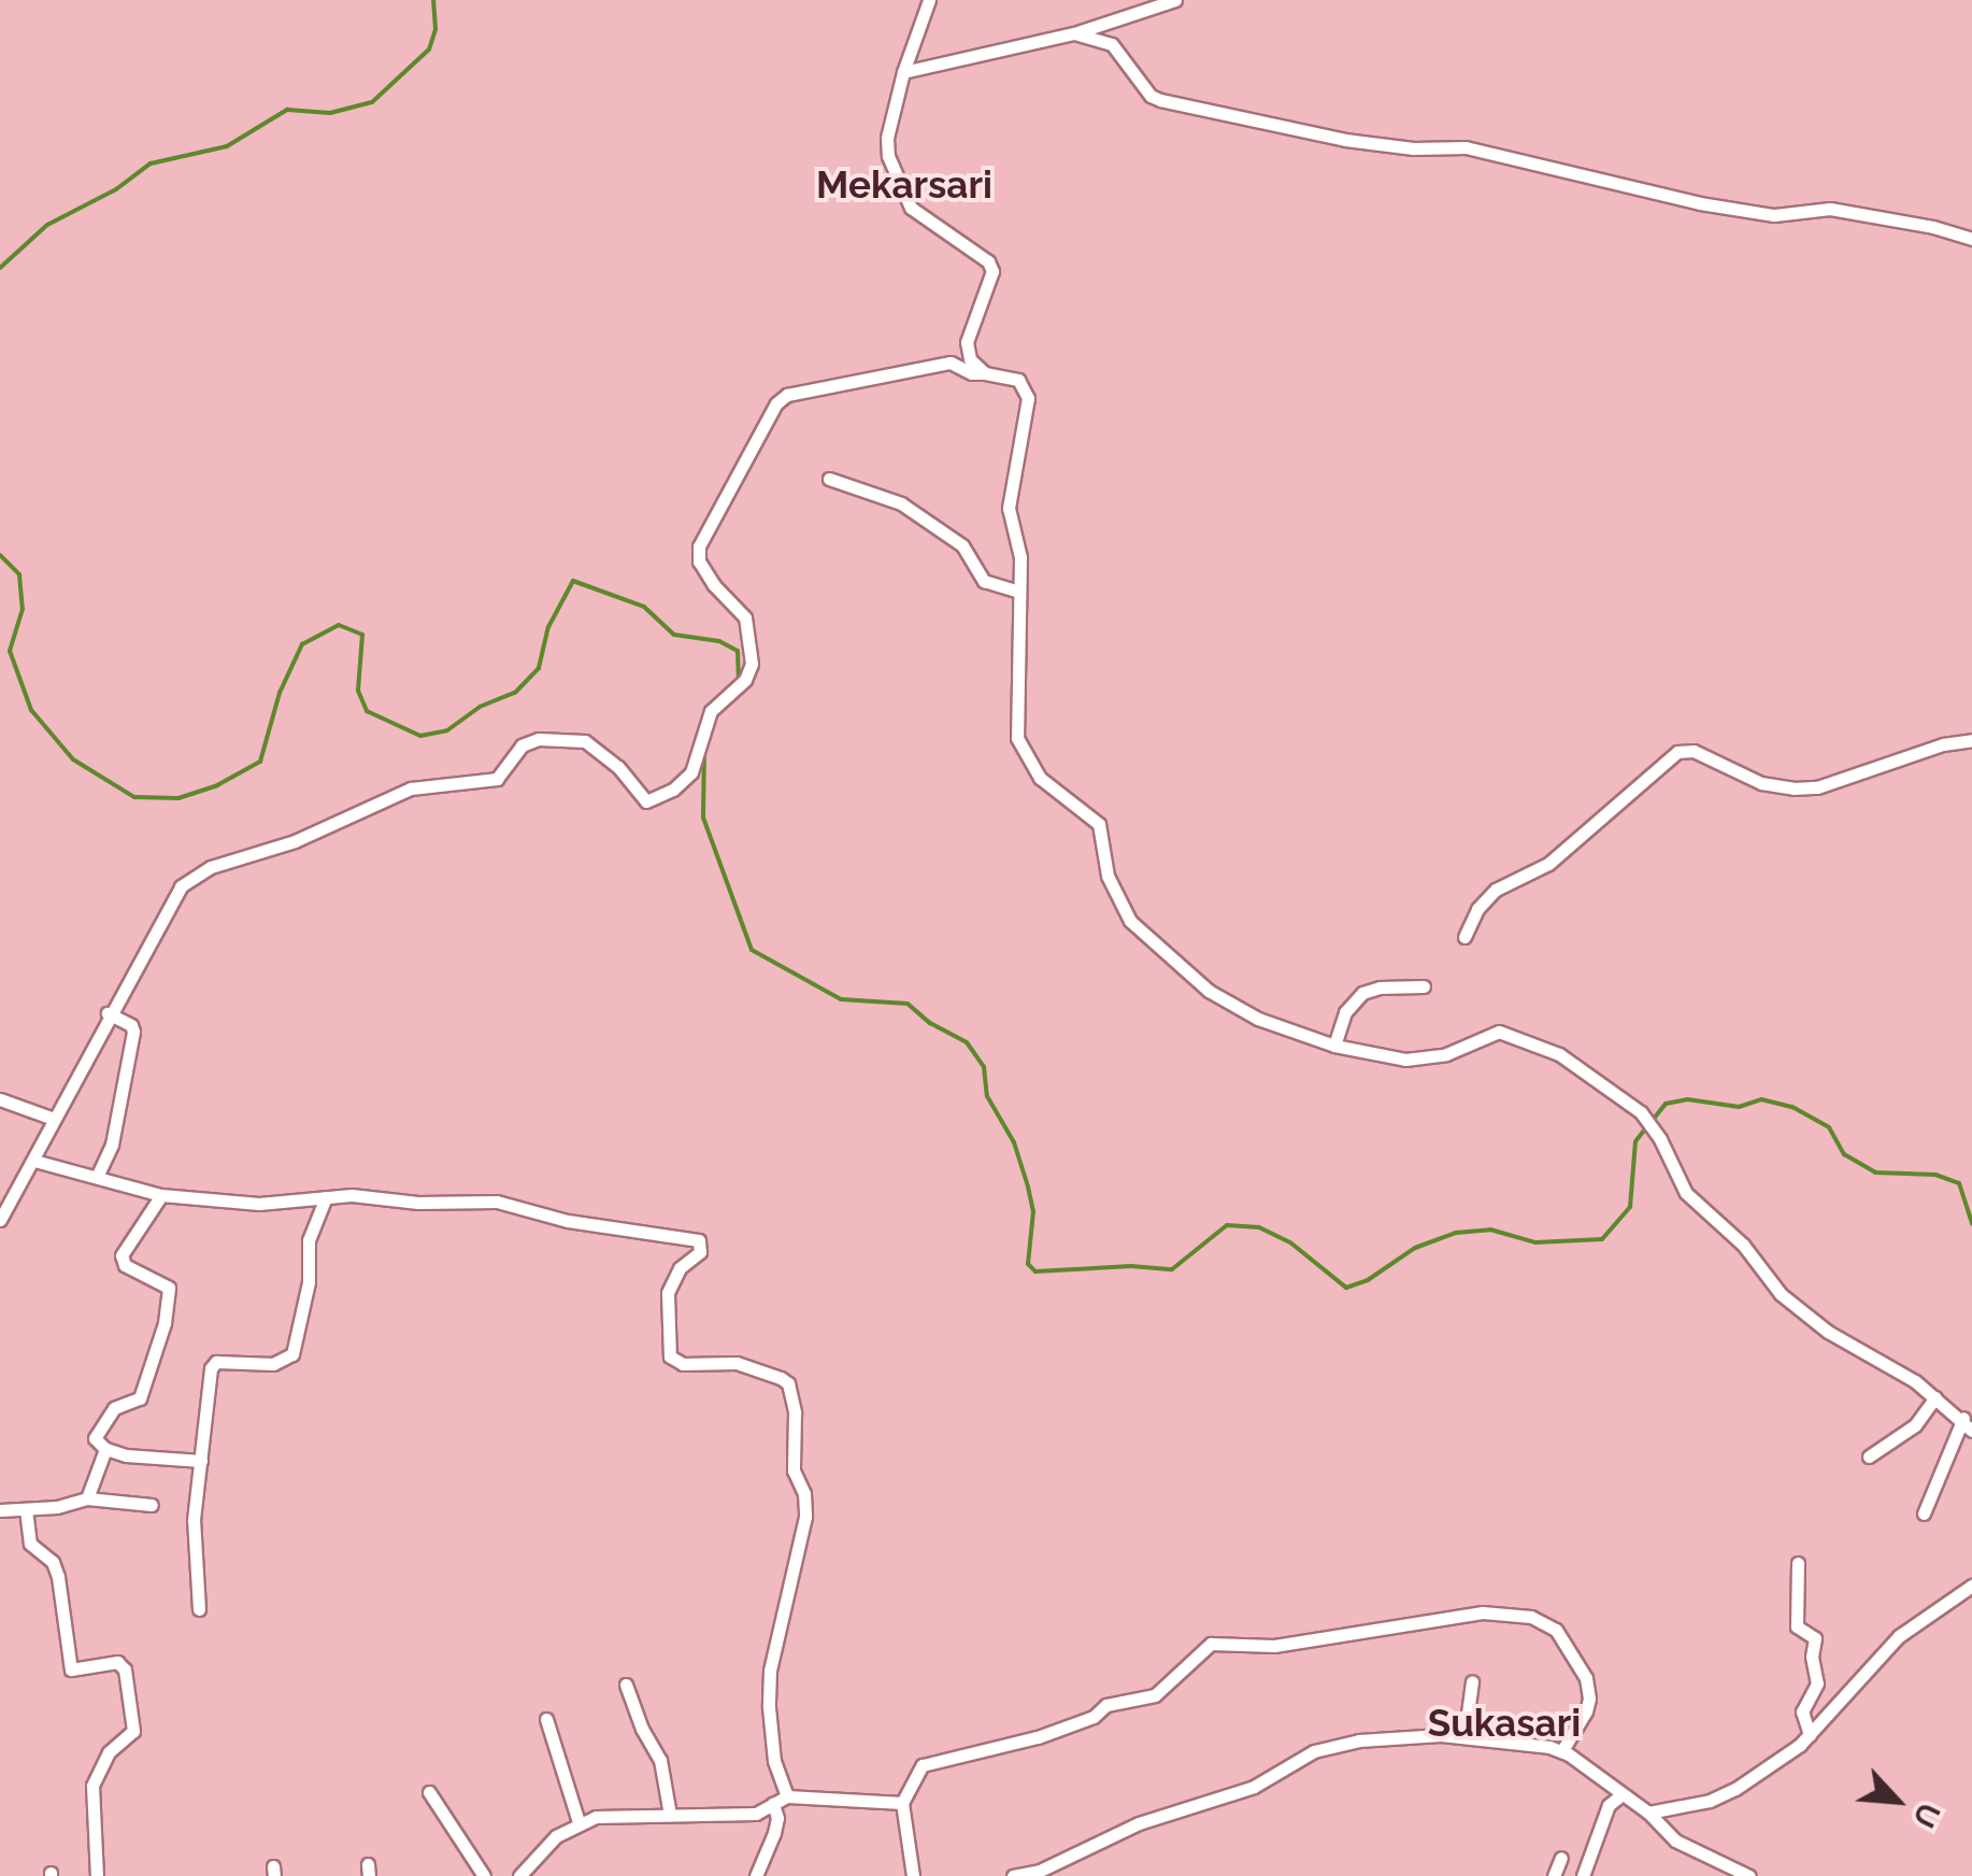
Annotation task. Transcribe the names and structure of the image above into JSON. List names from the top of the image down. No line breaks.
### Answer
{"districts":["Mekarsari","Sukasari"],"north":"bottom right"}
